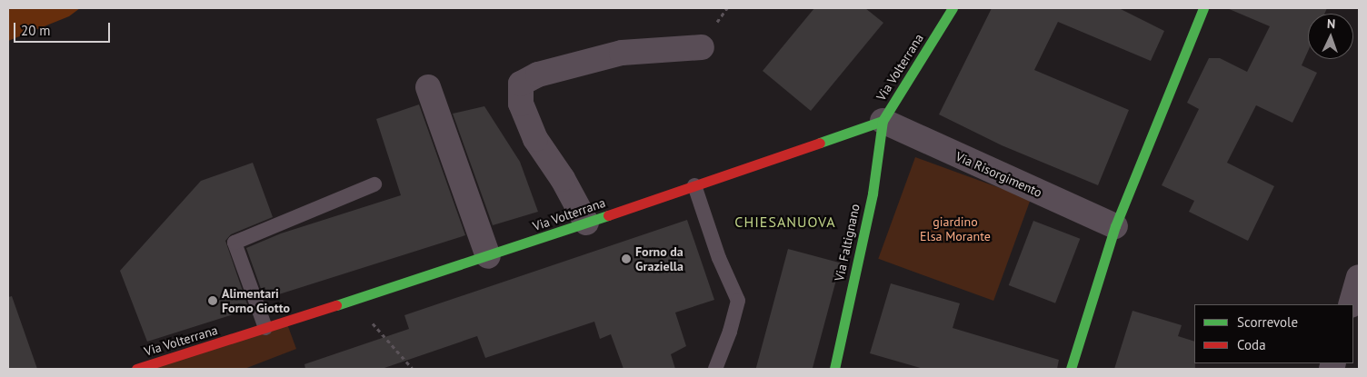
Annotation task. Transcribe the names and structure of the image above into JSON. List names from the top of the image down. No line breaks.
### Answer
{"streets":{"main road":["Via Volterrana","Via Faltignano"],"street":["Via Risorgimento"]},"crossings":[["Via Volterrana","Via Risorgimento"],["Via Volterrana","Via Faltignano"],["Via Risorgimento","Via Faltignano"]],"districts":["CHIESANUOVA"],"parks":["giardino Elsa Morante"],"places":["Forno da Graziella","Alimentari Forno Giotto"],"legend":["Scorrevole","Coda"],"scale_bar":"20 m","north":"top"}
